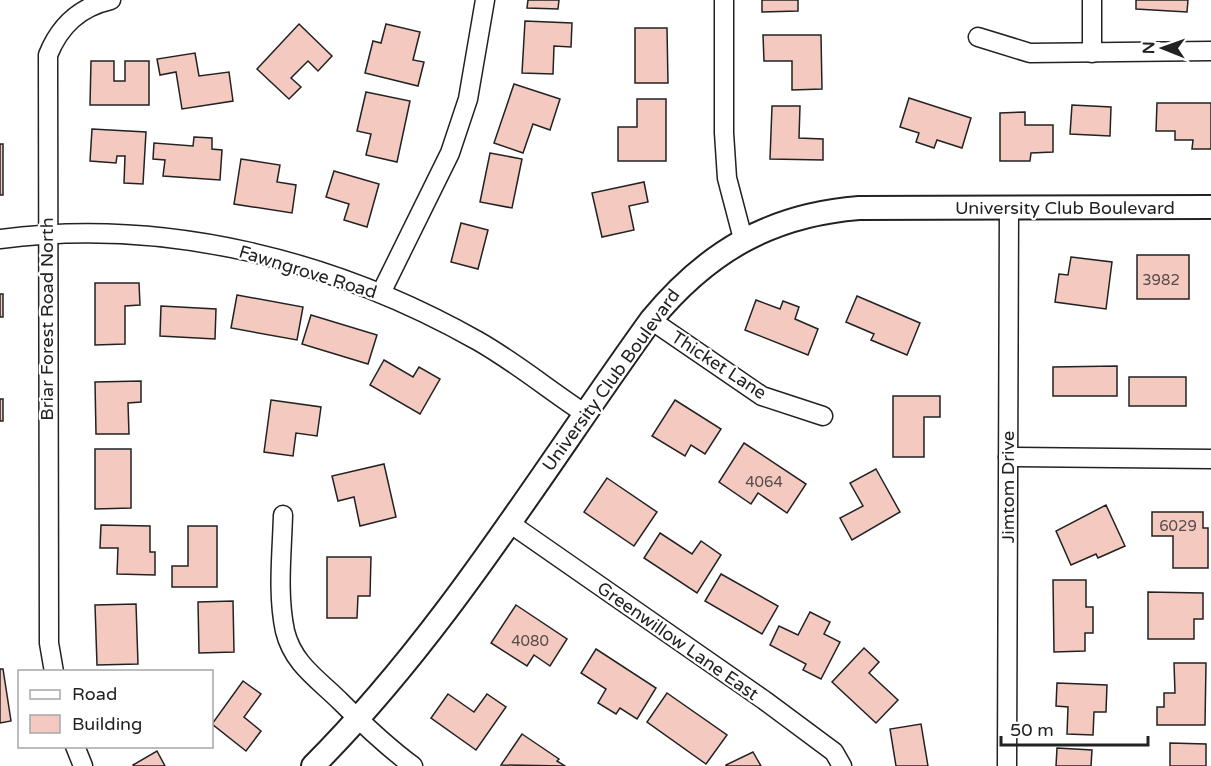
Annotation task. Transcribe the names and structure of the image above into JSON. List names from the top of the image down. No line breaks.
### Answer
{"streets":{"street":["University Club Boulevard","Fawngrove Road","Briar Forest Road North","Thicket Lane","Jimtom Drive","Greenwillow Lane East"]},"crossings":[["University Club Boulevard","Fawngrove Road"],["University Club Boulevard","Thicket Lane"],["University Club Boulevard","Jimtom Drive"],["University Club Boulevard","Greenwillow Lane East"],["Fawngrove Road","Briar Forest Road North"]],"house_numbers":["3982","4064","6029","4080"],"legend":["Road","Building"],"scale_bar":"50 m","north":"left"}
